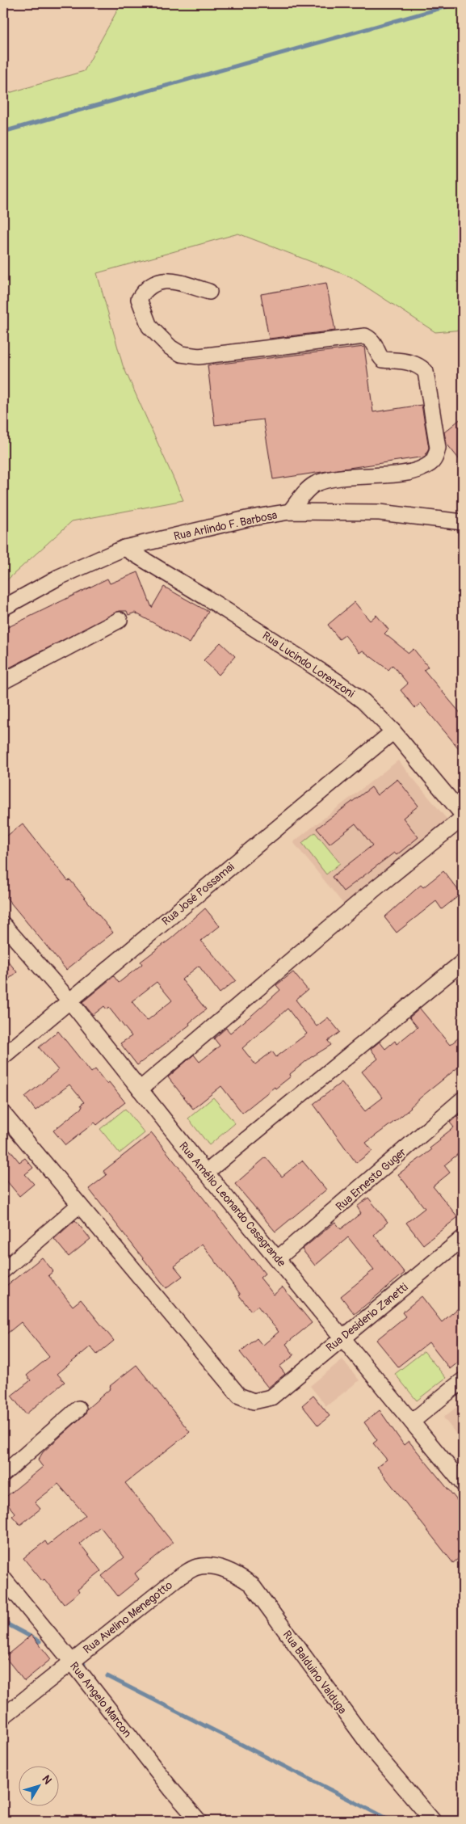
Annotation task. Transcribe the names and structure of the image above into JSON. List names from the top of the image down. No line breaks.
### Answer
{"streets":{"street":["Rua Arlindo F. Barbosa","Rua Lucindo Lorenzoni","Rua José Possamai","Rua Ernesto Guger","Rua Amélio Leonardo Casagrande","Rua Desiderio Zanetti","Rua Avelino Menegotto","Rua Balduino Valduga","Rua Angelo Marcon"]},"crossings":[["Rua Arlindo F. Barbosa","Rua Lucindo Lorenzoni"],["Rua Lucindo Lorenzoni","Rua José Possamai"],["Rua José Possamai","Rua Amélio Leonardo Casagrande"],["Rua Ernesto Guger","Rua Amélio Leonardo Casagrande"],["Rua Amélio Leonardo Casagrande","Rua Desiderio Zanetti"],["Rua Avelino Menegotto","Rua Balduino Valduga"],["Rua Avelino Menegotto","Rua Angelo Marcon"]],"north":"top right"}
